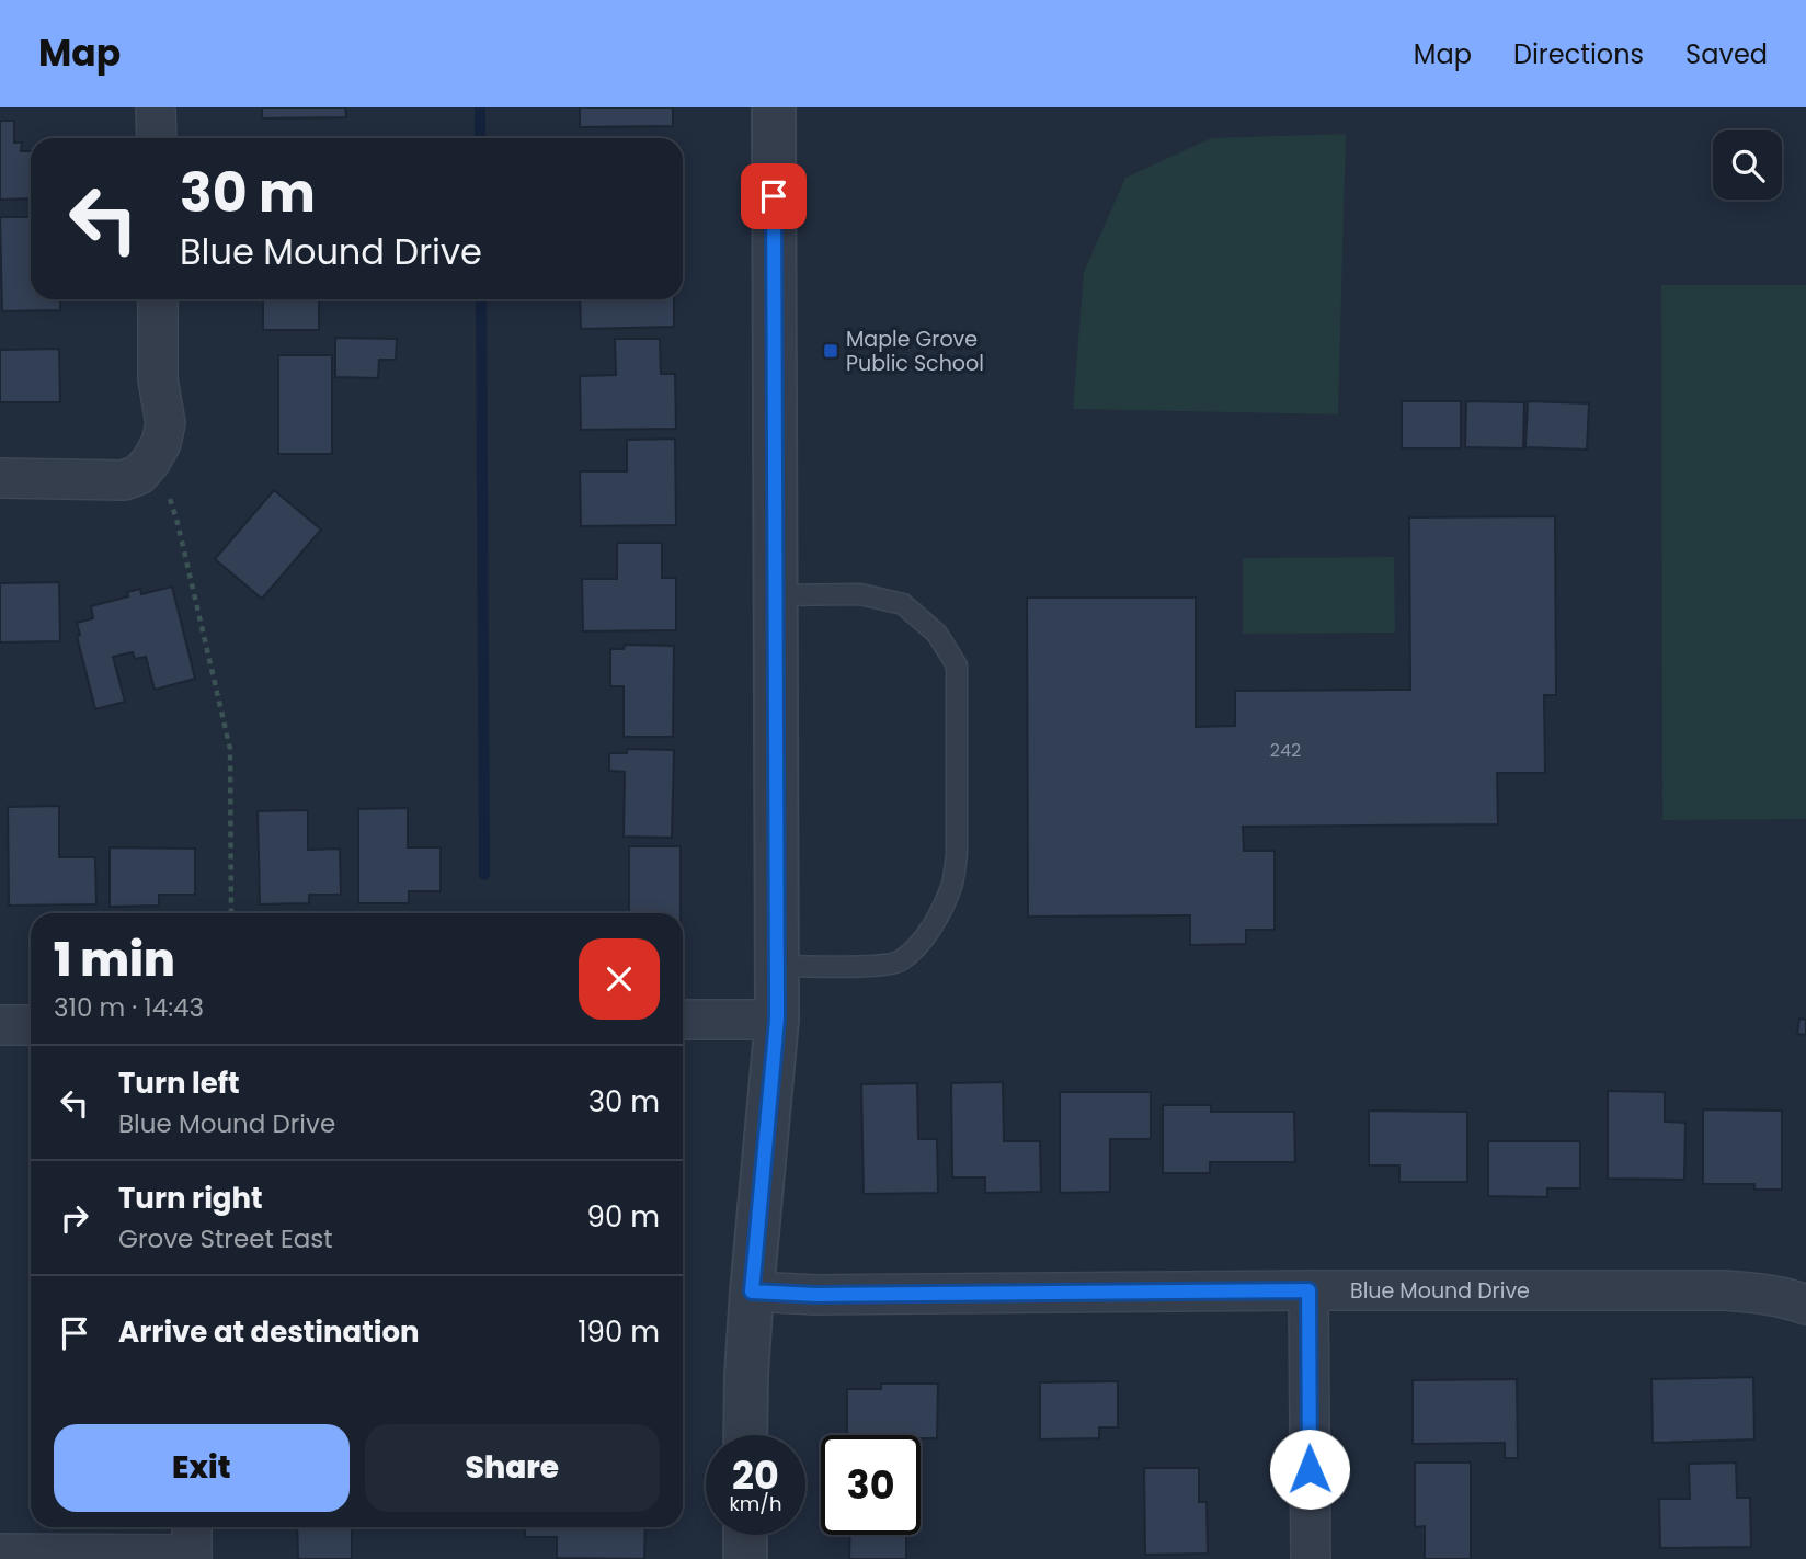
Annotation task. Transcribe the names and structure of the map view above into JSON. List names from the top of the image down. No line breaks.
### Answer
{"streets":{"street":["Blue Mound Drive"]},"places":{"transit":["Maple Grove Public School"]},"house_numbers":["242"],"page":{"header":"Map","nav":["Map","Directions","Saved"],"turn":["30 m","Blue Mound Drive"],"heading":["1 min","310 m · 14:43"],"list":[{"name":"Turn left","note":"Blue Mound Drive","value":"30 m"},{"name":"Turn right","note":"Grove Street East","value":"90 m"},{"name":"Arrive at destination","value":"190 m"}],"buttons":["Exit","Share"],"speed":"20 km/h","limit":"30"}}
